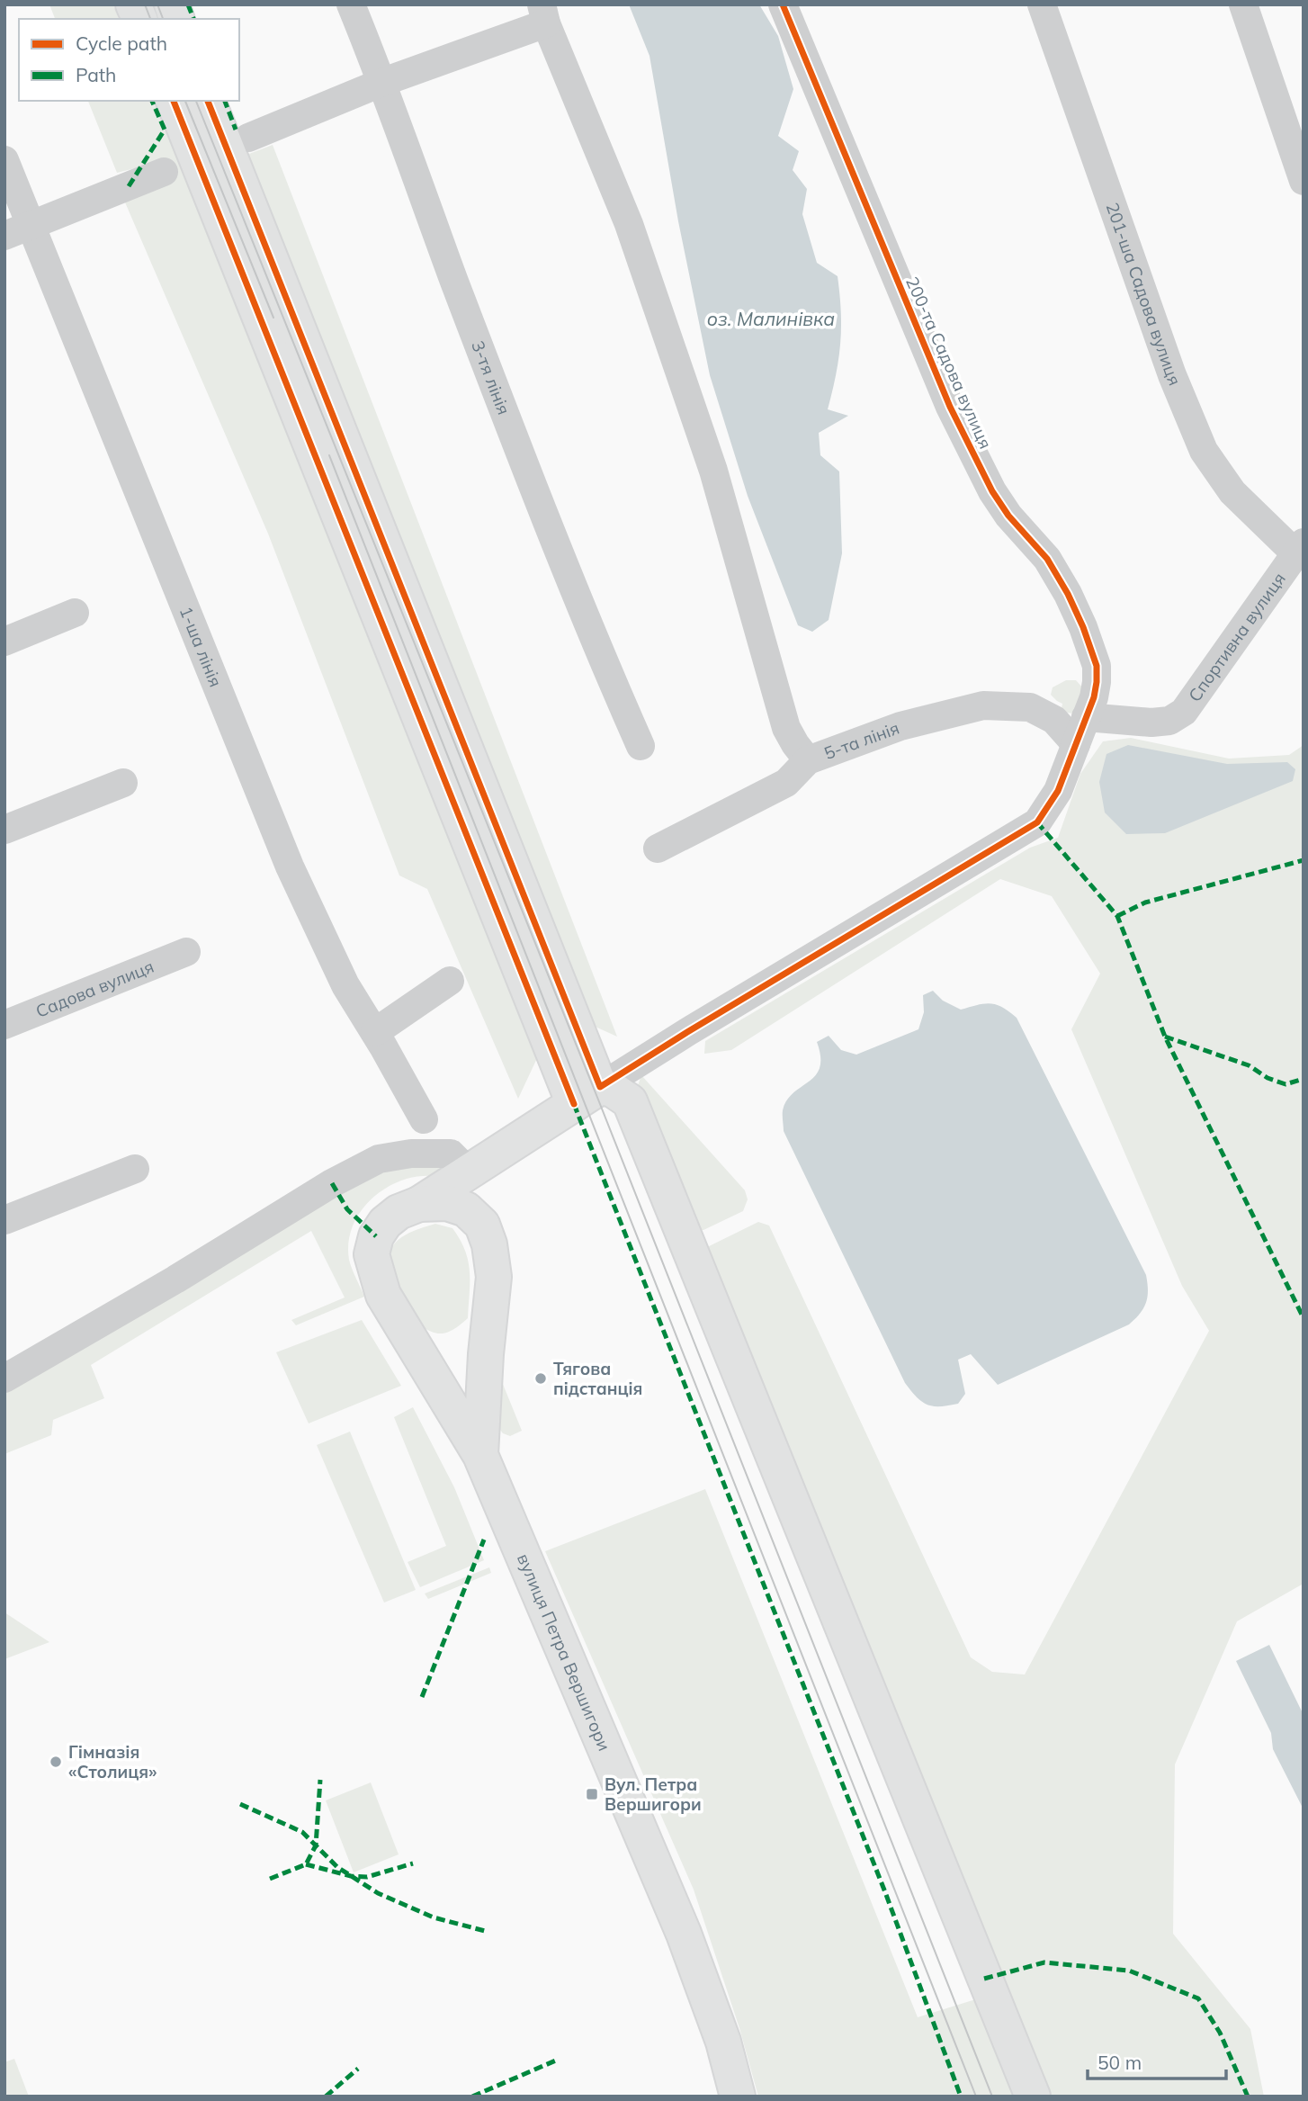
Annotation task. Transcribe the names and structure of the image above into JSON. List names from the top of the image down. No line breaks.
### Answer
{"streets":{"main road":["вулиця Петра Вершигори"],"street":["201-ша Садова вулиця","200-та Садова вулиця","3-тя лінія","Спортивна вулиця","1-ша лінія","5-та лінія","Садова вулиця"]},"crossings":[["201-ша Садова вулиця","Спортивна вулиця"],["200-та Садова вулиця","Спортивна вулиця"],["200-та Садова вулиця","5-та лінія"]],"water":["оз. Малинівка"],"places":{"other":["Тягова пiдстанцiя","Гімназія «Столиця»"],"transit":["Вул. Петра Вершигори"]},"legend":["Cycle path","Path"],"scale_bar":"50 m"}
